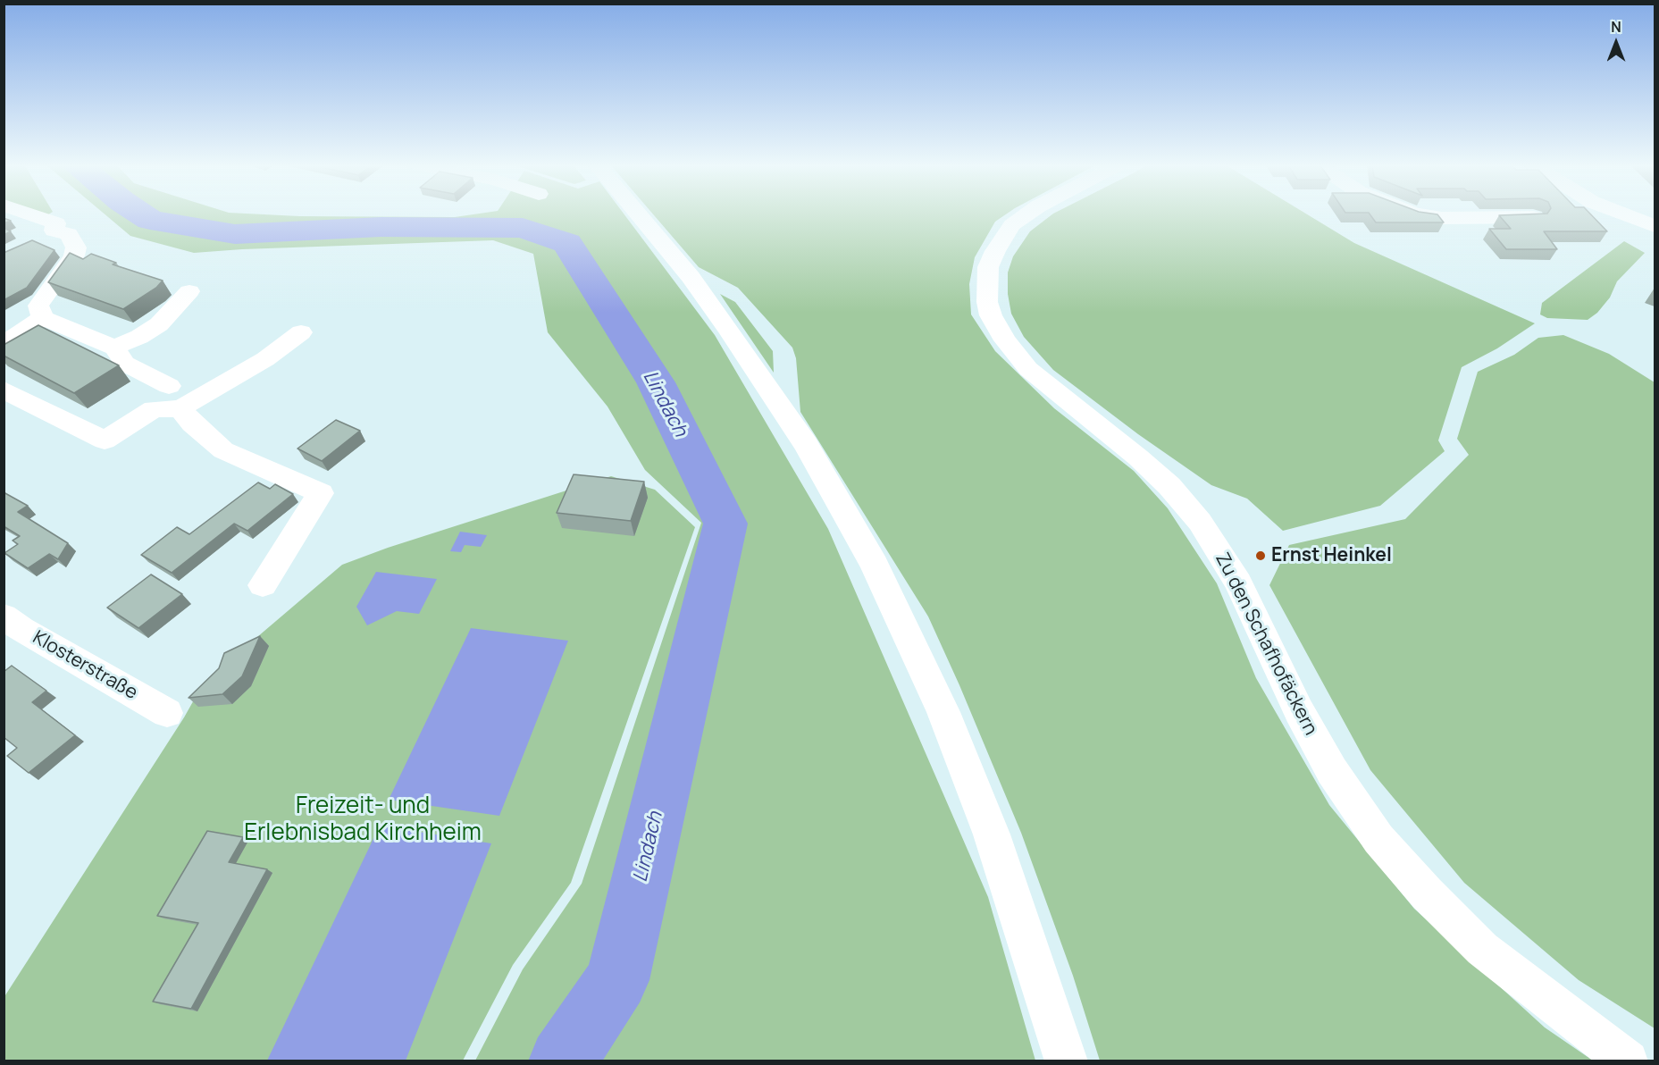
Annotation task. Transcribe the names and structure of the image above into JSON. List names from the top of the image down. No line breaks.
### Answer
{"streets":{"street":["Zu den Schafhofäckern","Klosterstraße"]},"water":["Lindach"],"parks":["Freizeit- und Erlebnisbad Kirchheim"],"places":["Ernst Heinkel"],"north":"top"}
